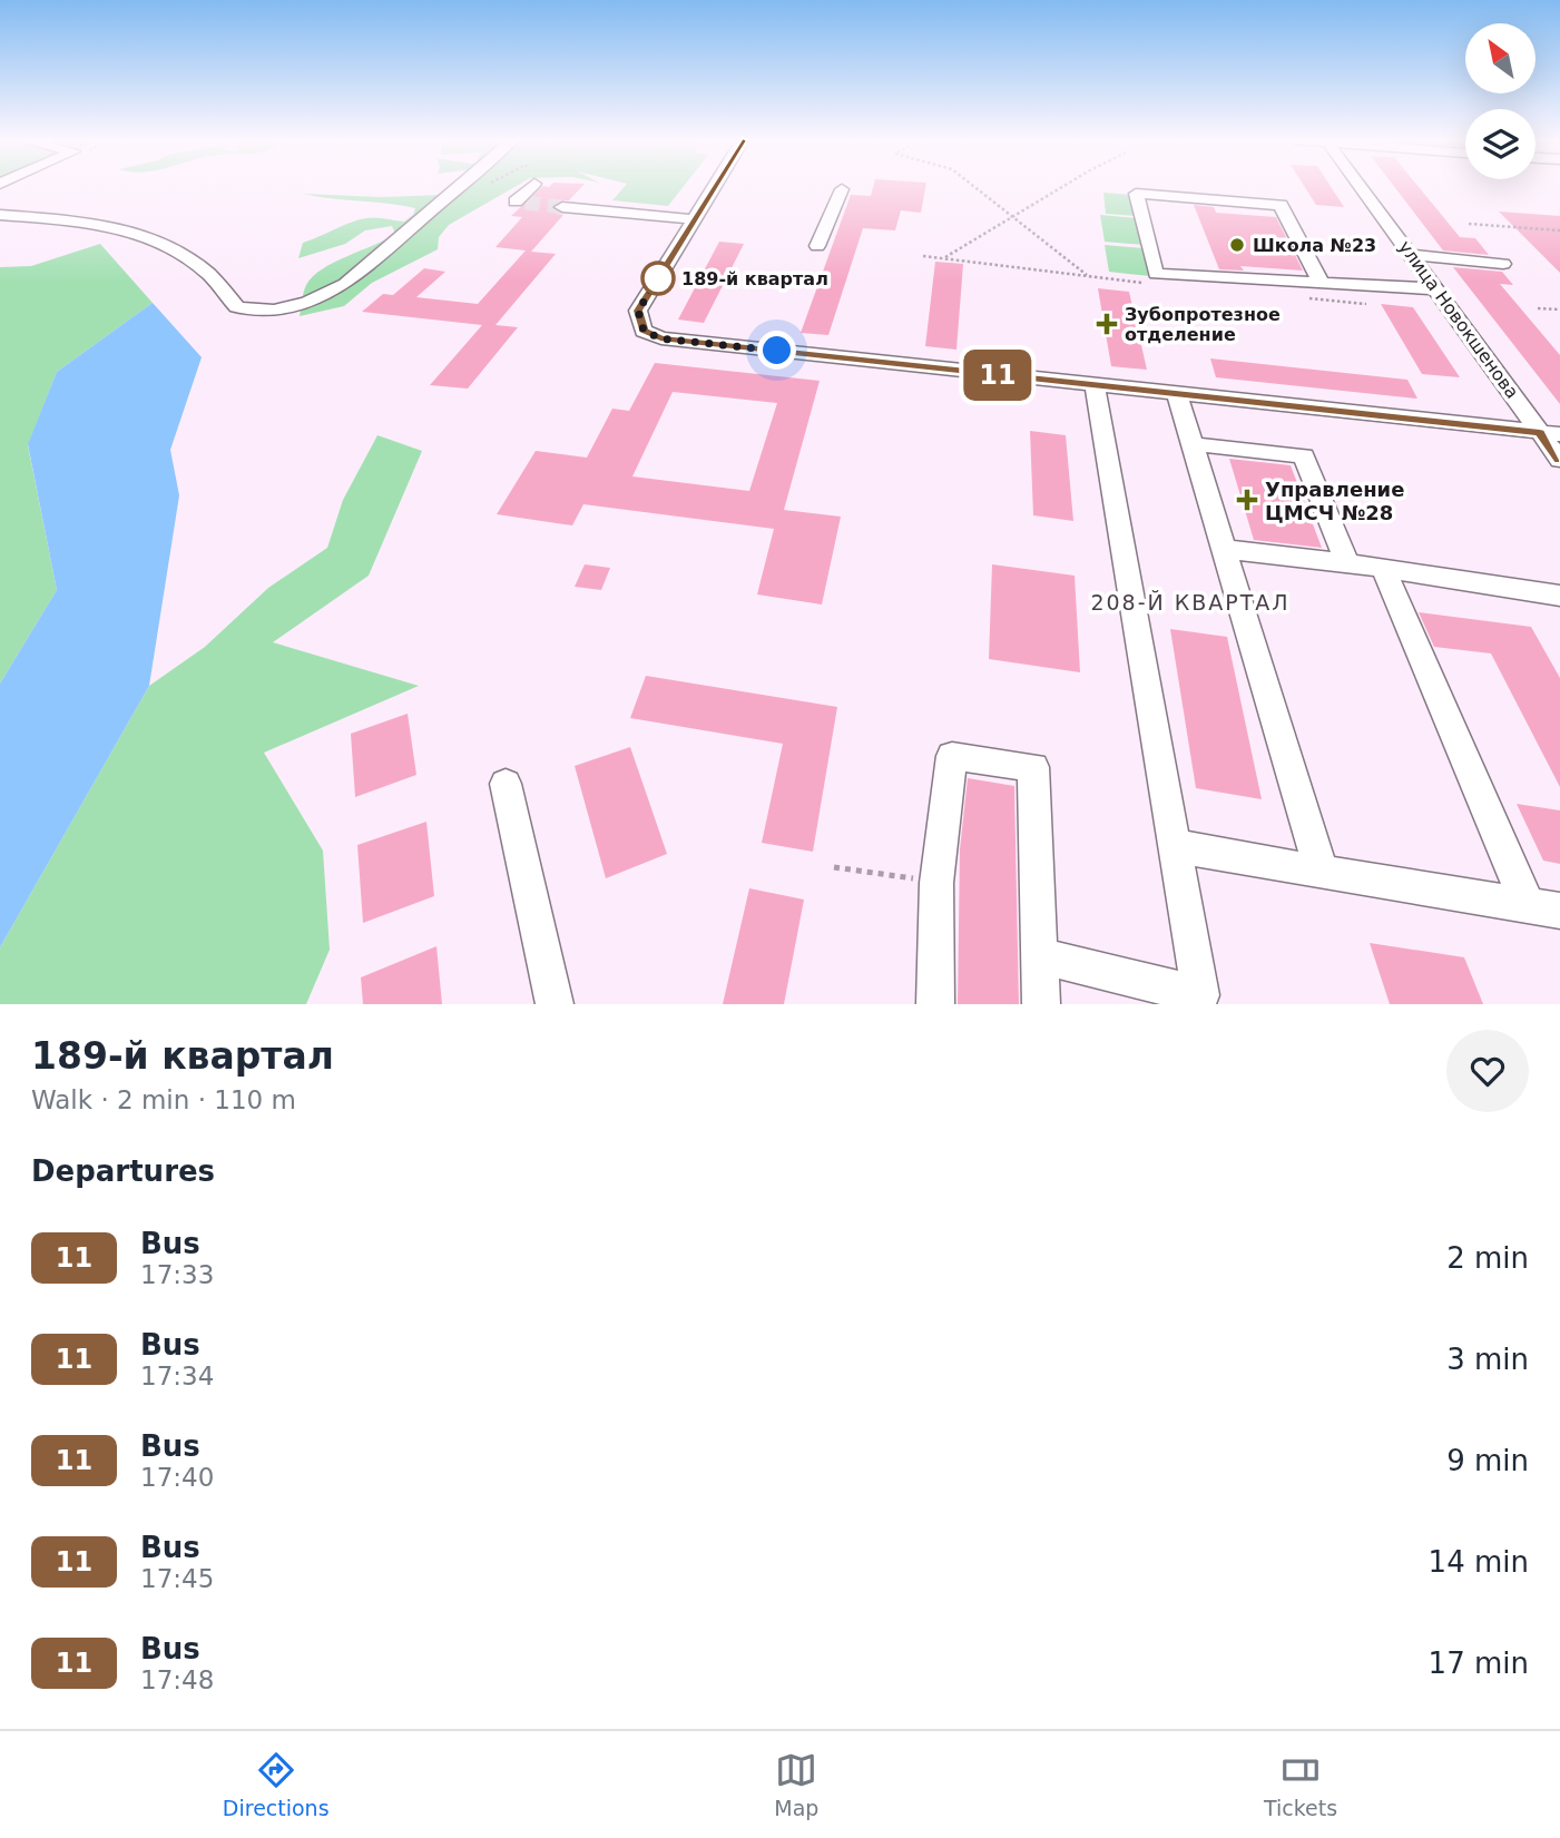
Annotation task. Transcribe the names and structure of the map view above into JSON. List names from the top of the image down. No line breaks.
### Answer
{"streets":{"street":["улица Новокшенова"]},"districts":["208-Й КВАРТАЛ"],"places":{"other":["Школа №23","189-й квартал"],"health":["Зубопротезное отделение","Управление ЦМСЧ №28"]},"lines":["bus line 11"],"north":"top left","page":{"on_map":"11","heading":[["189-й квартал","Walk · 2 min · 110 m"],"Departures"],"list":[{"mark":"11","name":"Bus","note":"17:33","value":"2 min"},{"mark":"11","name":"Bus","note":"17:34","value":"3 min"},{"mark":"11","name":"Bus","note":"17:40","value":"9 min"},{"mark":"11","name":"Bus","note":"17:45","value":"14 min"},{"mark":"11","name":"Bus","note":"17:48","value":"17 min"}],"tabs":["Directions","Map","Tickets"]}}
